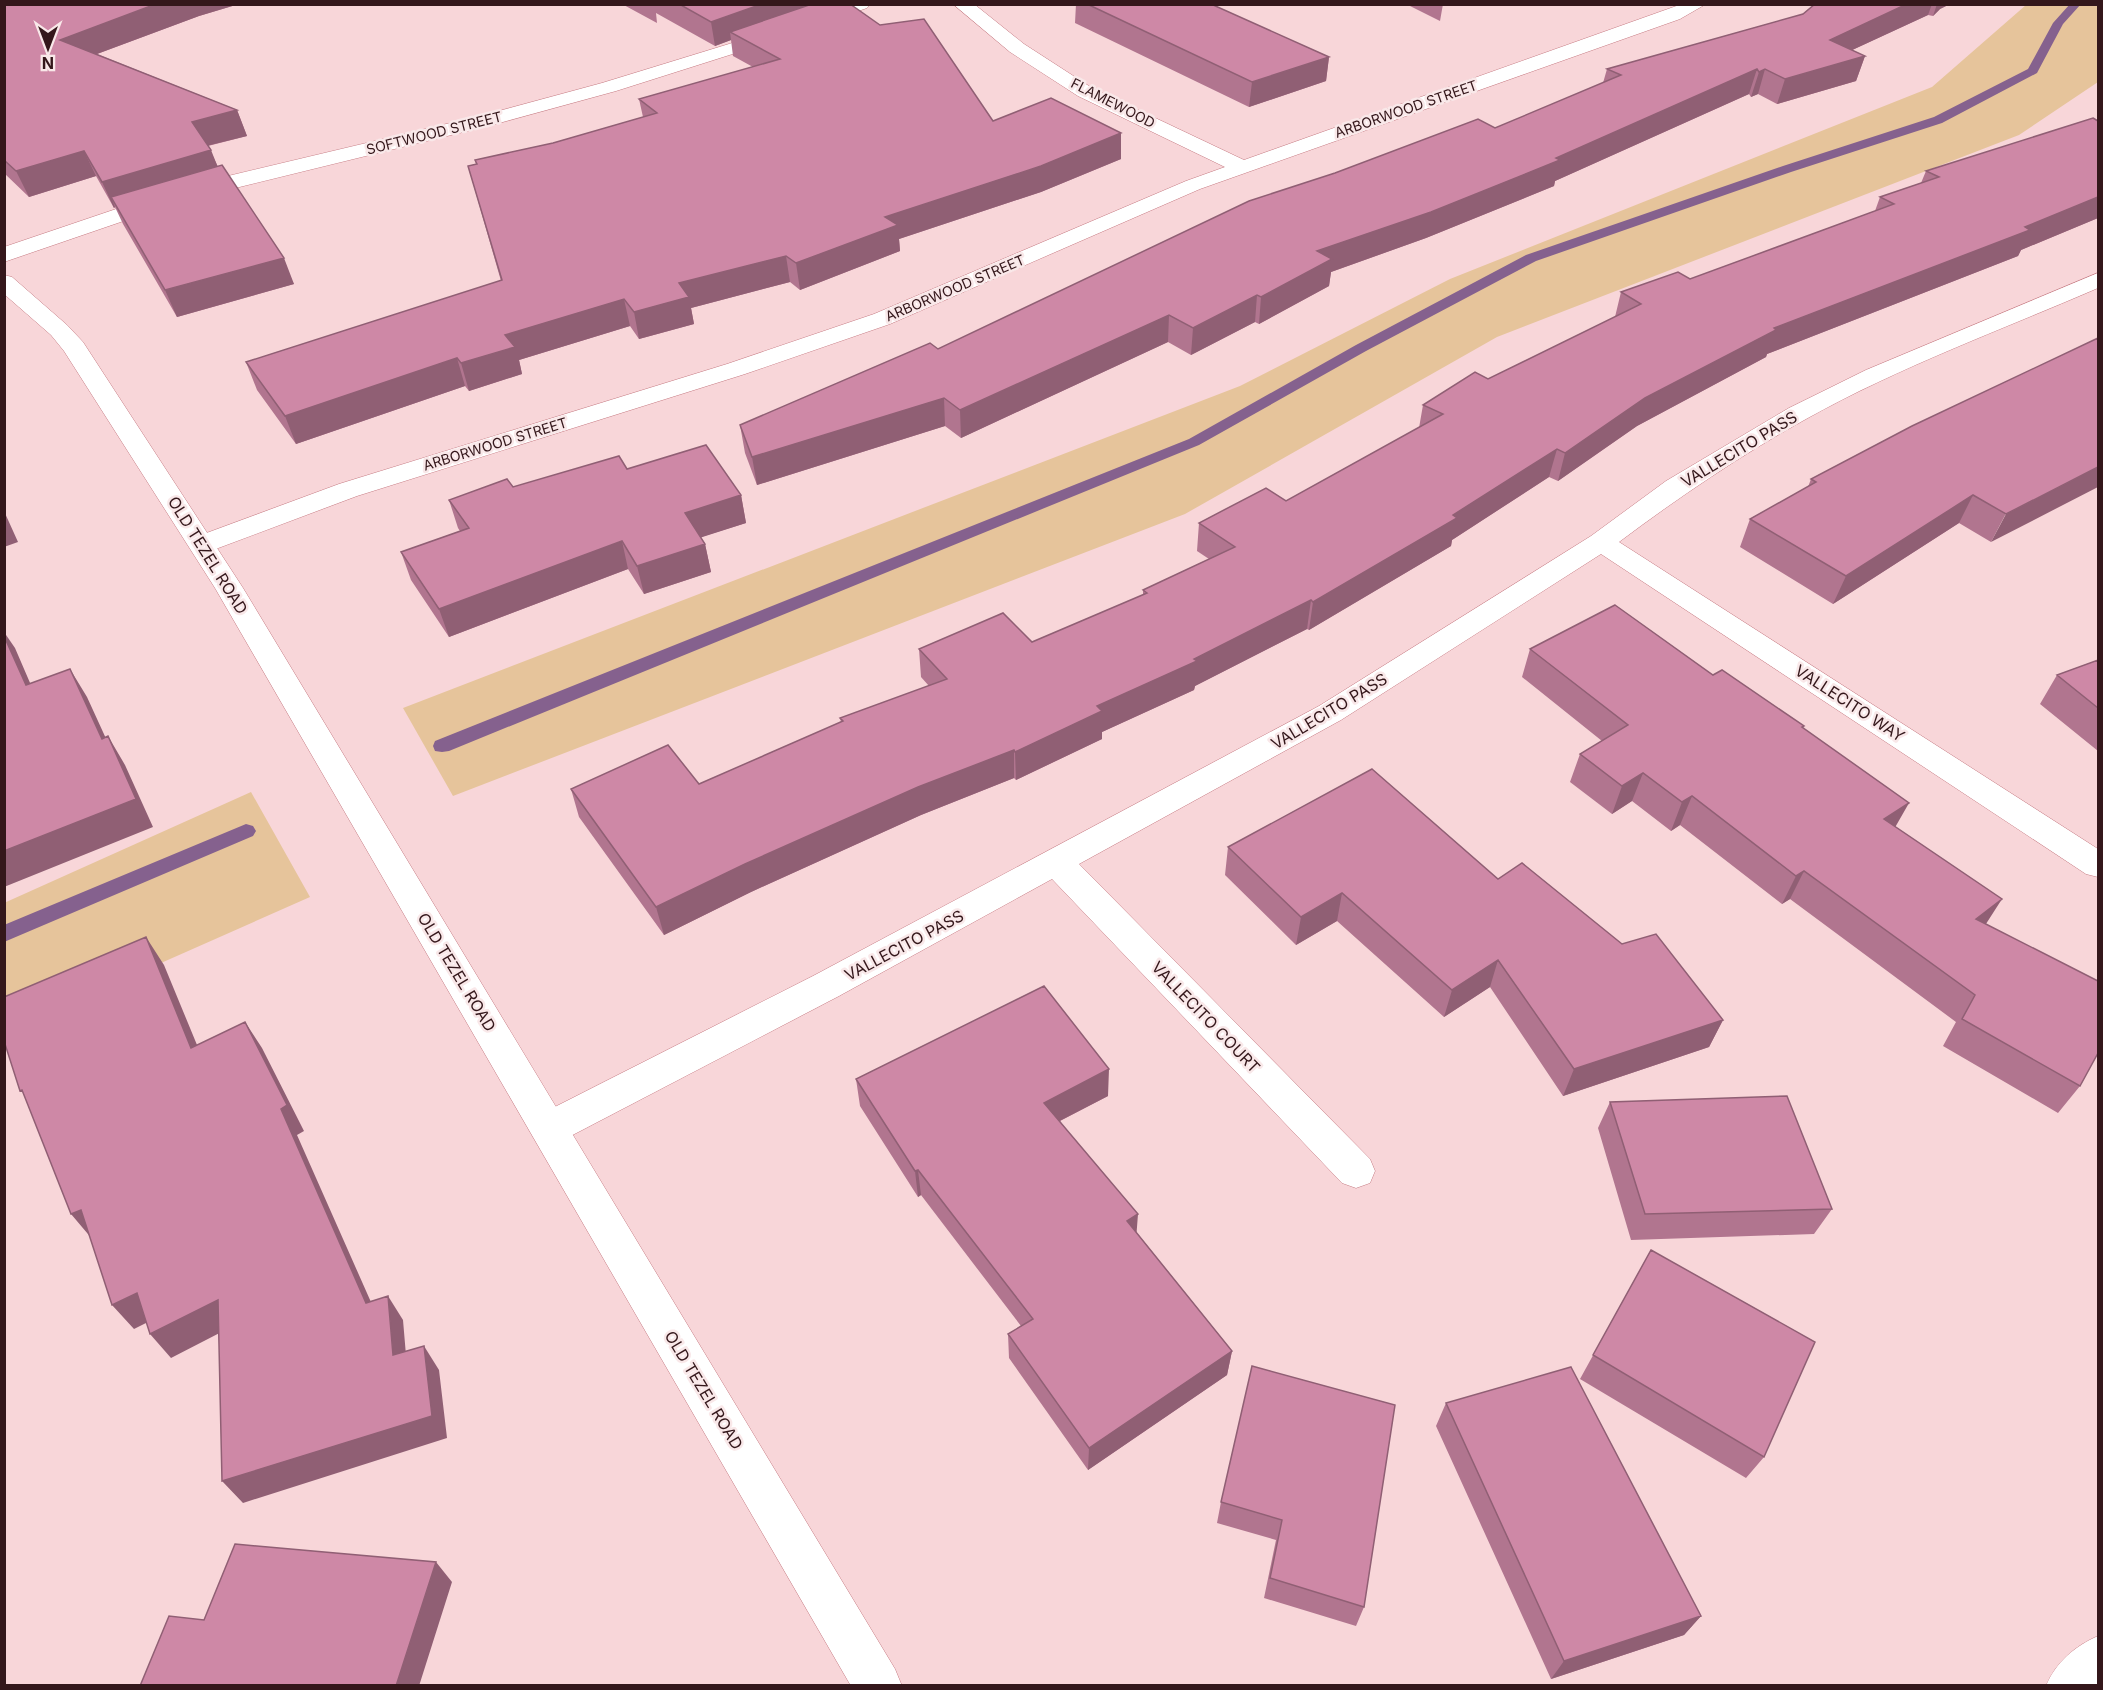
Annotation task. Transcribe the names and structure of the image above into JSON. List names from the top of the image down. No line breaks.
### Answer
{"streets":{"street":["FLAMEWOOD","ARBORWOOD STREET","SOFTWOOD STREET","VALLECITO PASS","OLD TEZEL ROAD","VALLECITO WAY","VALLECITO COURT"]},"crossings":[["FLAMEWOOD","ARBORWOOD STREET"],["ARBORWOOD STREET","OLD TEZEL ROAD"],["VALLECITO PASS","OLD TEZEL ROAD"],["VALLECITO PASS","VALLECITO WAY"],["VALLECITO PASS","VALLECITO COURT"]],"north":"bottom"}
